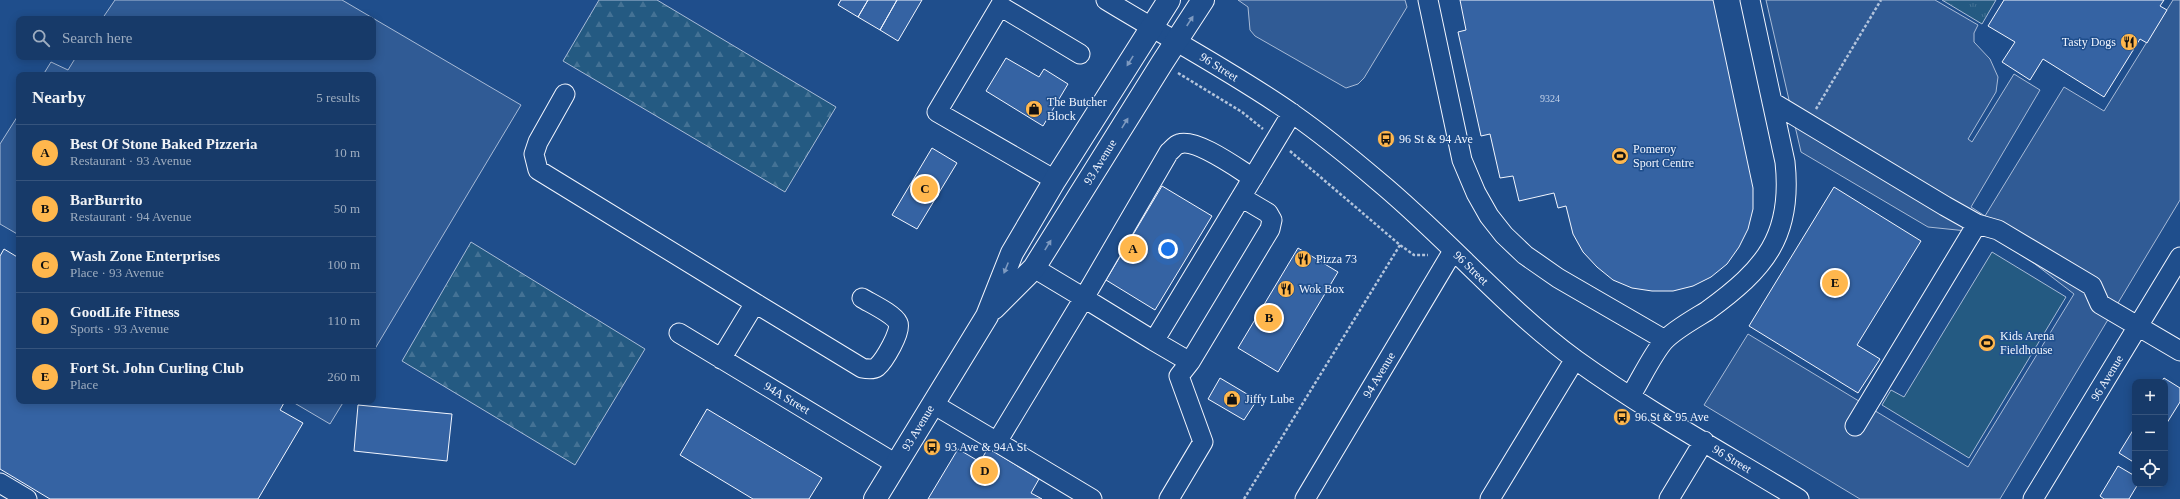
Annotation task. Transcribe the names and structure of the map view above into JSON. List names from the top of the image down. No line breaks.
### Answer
{"streets":{"main road":["93 Avenue"],"street":["96 Street","94 Avenue","96 Avenue","94A Street"]},"crossings":[["96 Street","93 Avenue"],["96 Street","94 Avenue"],["93 Avenue","94A Street"]],"places":{"restaurant":["Tasty Dogs","Pizza 73","Wok Box"],"shop":["The Butcher Block","Jiffy Lube"],"bus stop":["96 St & 94 Ave","96 St & 95 Ave","93 Ave & 94A St"],"sports":["Pomeroy Sport Centre","Kids Arena Fieldhouse"]},"house_numbers":["9324"],"page":{"search":"Search here","heading":["Nearby","5 results"],"list":[{"mark":"A","name":"Best Of Stone Baked Pizzeria","note":"Restaurant · 93 Avenue","value":"10 m"},{"mark":"B","name":"BarBurrito","note":"Restaurant · 94 Avenue","value":"50 m"},{"mark":"C","name":"Wash Zone Enterprises","note":"Place · 93 Avenue","value":"100 m"},{"mark":"D","name":"GoodLife Fitness","note":"Sports · 93 Avenue","value":"110 m"},{"mark":"E","name":"Fort St. John Curling Club","note":"Place","value":"260 m"}],"pins":["C","A","E","B","D"],"map_buttons":["+","−"]}}
